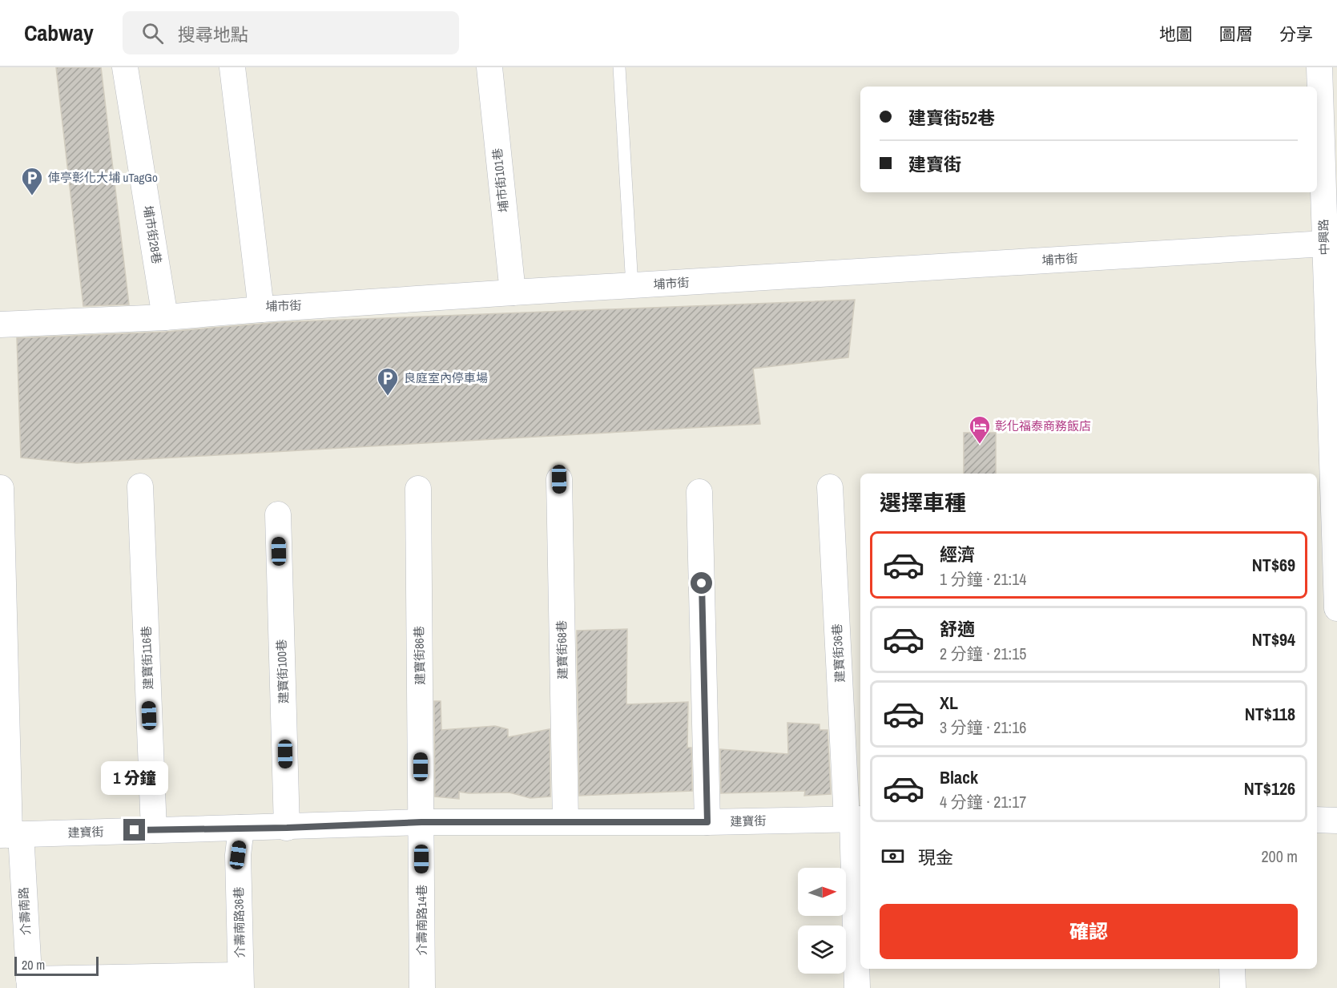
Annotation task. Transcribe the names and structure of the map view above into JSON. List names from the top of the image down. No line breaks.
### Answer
{"streets":{"street":["埔市街101巷","埔市街28巷","中興路","埔市街","建寶街68巷","建寶街36巷","建寶街86巷","建寶街116巷","建寶街100巷","建寶街","介壽南路","介壽南路14巷","介壽南路36巷"]},"crossings":[["埔市街101巷","埔市街"],["中興路","埔市街"],["建寶街68巷","建寶街"],["建寶街36巷","建寶街"],["建寶街86巷","建寶街"],["建寶街86巷","介壽南路14巷"],["建寶街116巷","建寶街"],["建寶街100巷","建寶街"],["建寶街","介壽南路"],["建寶街","介壽南路14巷"],["建寶街","介壽南路36巷"]],"places":{"parking":["俥亭彰化大埔 uTagGo","良庭室內停車場"],"hotel":["彰化福泰商務飯店"]},"scale_bar":"20 m","north":"right","page":{"header":"Cabway","search":"搜尋地點","nav":["地圖","圖層","分享"],"banner":["建寶街52巷","建寶街"],"heading":"選擇車種","list":[{"name":"經濟","note":"1 分鐘 · 21:14","value":"NT$69"},{"name":"舒適","note":"2 分鐘 · 21:15","value":"NT$94"},{"name":"XL","note":"3 分鐘 · 21:16","value":"NT$118"},{"name":"Black","note":"4 分鐘 · 21:17","value":"NT$126"}],"bubble":"1 分鐘","pay":["現金","200 m"],"buttons":"確認","scale":"20 m"}}
